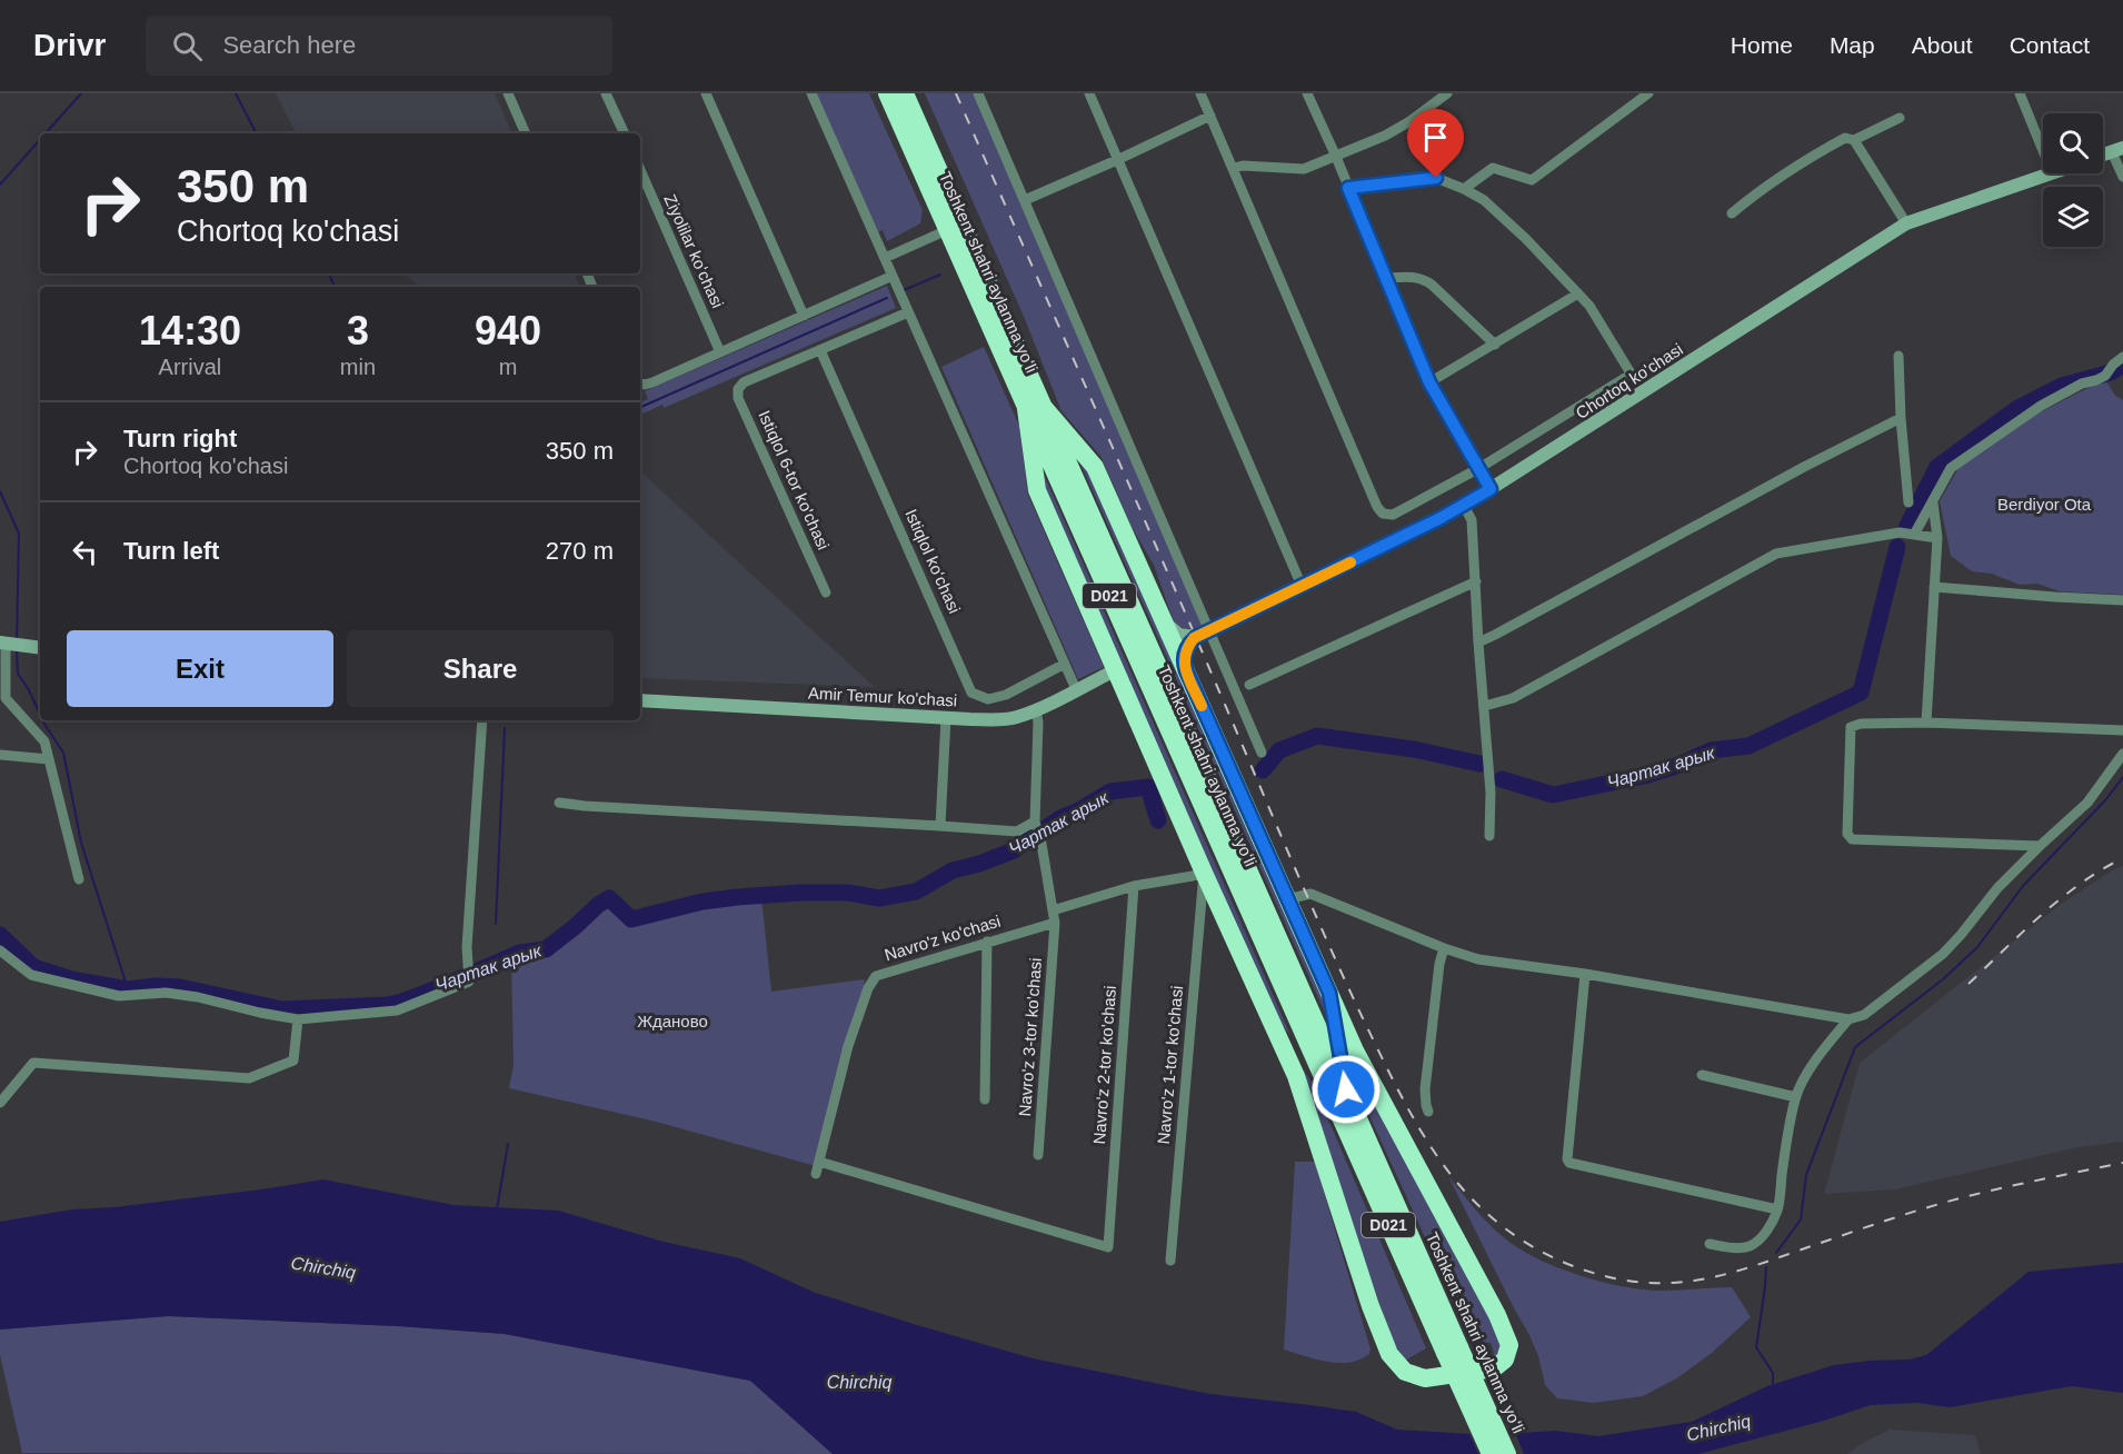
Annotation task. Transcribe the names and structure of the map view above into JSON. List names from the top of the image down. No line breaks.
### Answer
{"streets":{"highway":["Toshkent shahri aylanma yoʻli","D021"],"street":["Ziyolilar koʻchasi","Chortoq ko'chasi","Istiqlol 6-tor ko'chasi","Istiqlol koʻchasi","Amir Temur ko'chasi","Navro'z ko'chasi","Navro'z 3-tor ko'chasi","Navro'z 2-tor ko'chasi","Navro'z 1-tor ko'chasi"]},"crossings":[["Istiqlol 6-tor ko'chasi","Istiqlol koʻchasi"],["Navro'z ko'chasi","Navro'z 3-tor ko'chasi"],["Navro'z ko'chasi","Navro'z 2-tor ko'chasi"]],"water":["Чартак арык","Chirchiq"],"parks":["Berdiyor Ota","Жданово"],"page":{"header":"Drivr","search":"Search here","nav":["Home","Map","About","Contact"],"turn":["350 m","Chortoq ko'chasi"],"eta":["14:30","Arrival","3","min","940","m"],"list":[{"name":"Turn right","note":"Chortoq ko'chasi","value":"350 m"},{"name":"Turn left","value":"270 m"}],"buttons":["Exit","Share"]}}
